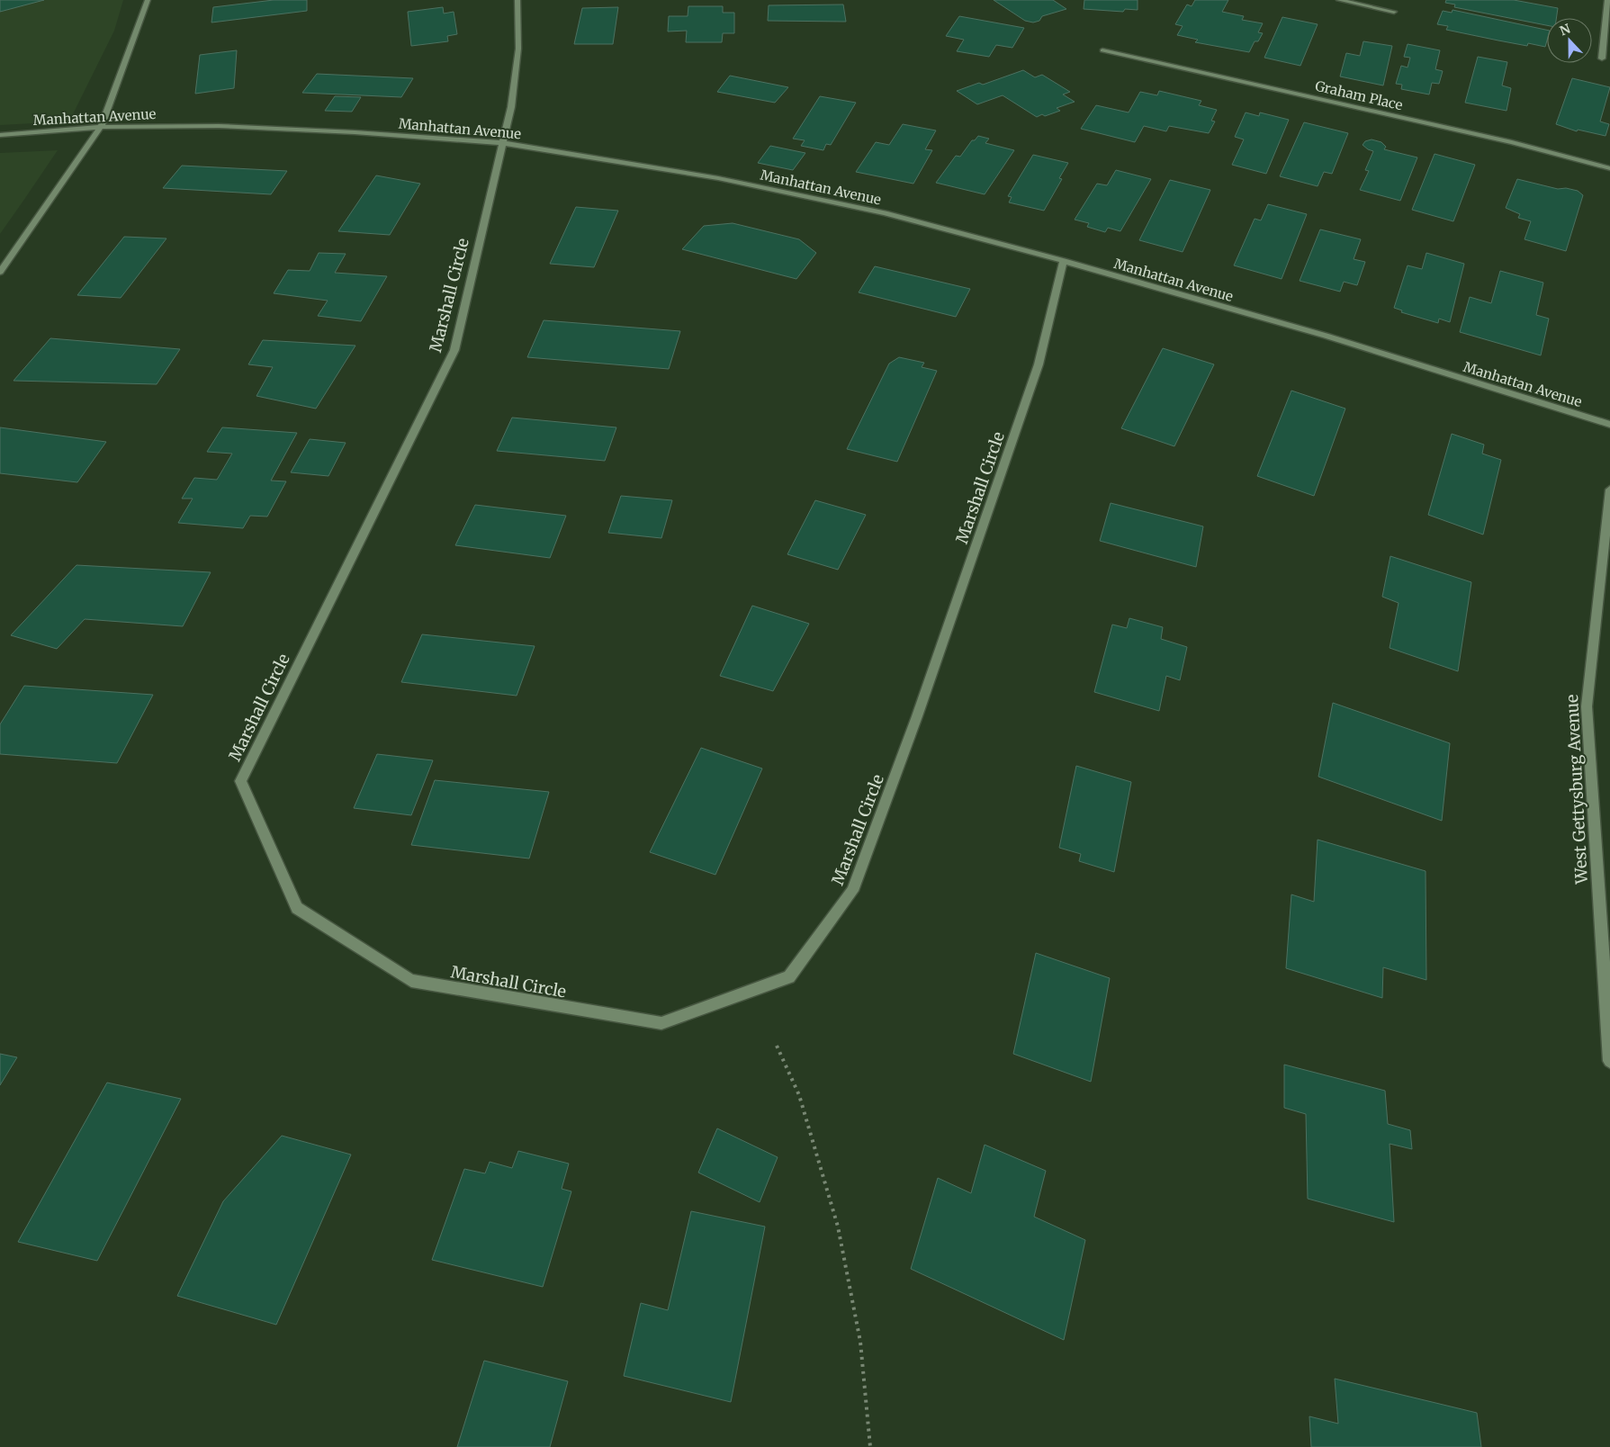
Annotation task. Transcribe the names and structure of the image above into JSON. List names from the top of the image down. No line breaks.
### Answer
{"streets":{"street":["Graham Place","Manhattan Avenue","Marshall Circle","West Gettysburg Avenue"]},"crossings":[["Manhattan Avenue","Marshall Circle"]],"north":"top"}
